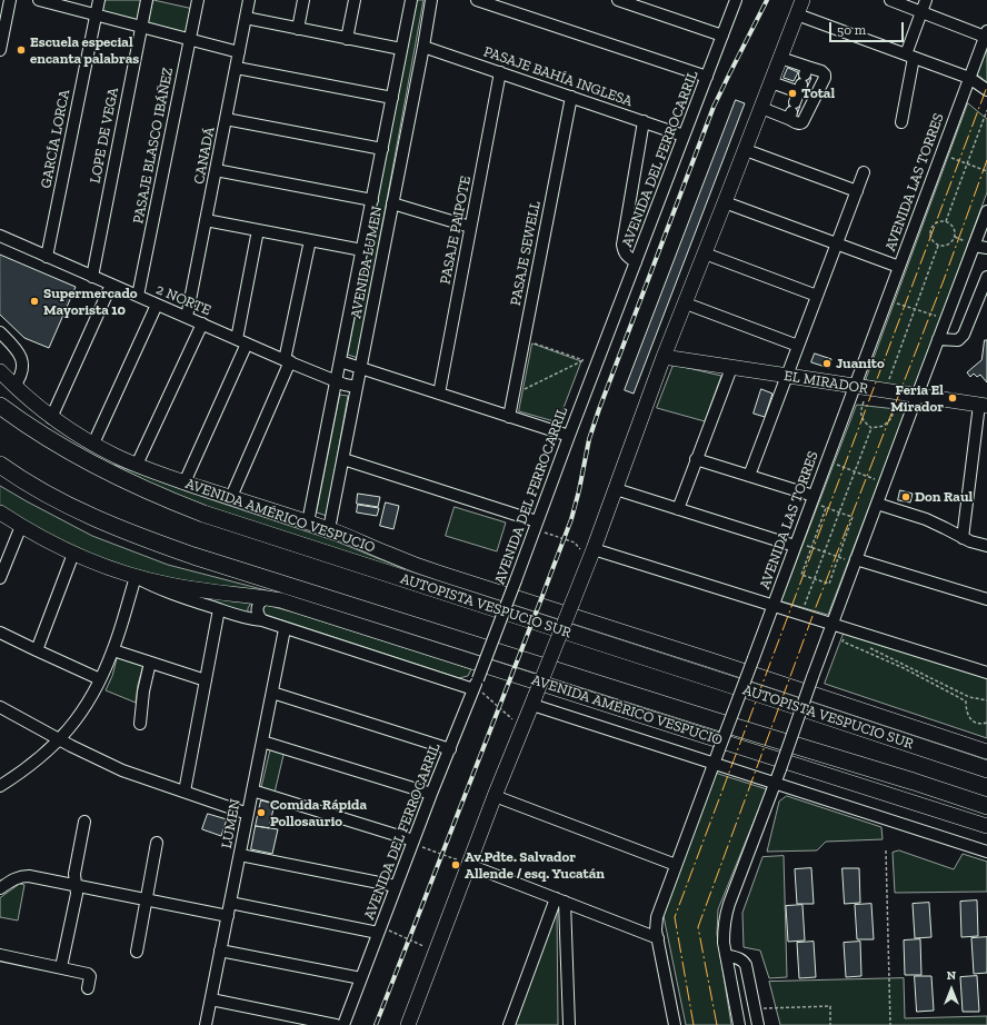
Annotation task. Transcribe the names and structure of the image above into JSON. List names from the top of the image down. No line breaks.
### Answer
{"streets":{"highway":["AUTOPISTA VESPUCIO SUR"],"main road":["EL MIRADOR","AVENIDA AMÉRICO VESPUCIO"],"street":["PASAJE BAHÍA INGLESA","LOPE DE VEGA","GARCÍA LORCA","PASAJE BLASCO IBÁÑEZ","CANADÁ","AVENIDA DEL FERROCARRIL","AVENIDA LAS TORRES","PASAJE PAIPOTE","PASAJE SEWELL","AVENIDA LUMEN","2 NORTE","LUMEN"]},"crossings":[["PASAJE BAHÍA INGLESA","AVENIDA DEL FERROCARRIL"],["PASAJE BAHÍA INGLESA","PASAJE PAIPOTE"],["PASAJE BAHÍA INGLESA","PASAJE SEWELL"],["PASAJE BAHÍA INGLESA","AVENIDA LUMEN"],["LOPE DE VEGA","2 NORTE"],["GARCÍA LORCA","2 NORTE"],["PASAJE BLASCO IBÁÑEZ","2 NORTE"],["CANADÁ","2 NORTE"],["AVENIDA DEL FERROCARRIL","AVENIDA AMÉRICO VESPUCIO"],["AVENIDA LAS TORRES","EL MIRADOR"],["AVENIDA LAS TORRES","AVENIDA AMÉRICO VESPUCIO"],["AVENIDA LUMEN","2 NORTE"],["AVENIDA LUMEN","AVENIDA AMÉRICO VESPUCIO"],["AVENIDA AMÉRICO VESPUCIO","LUMEN"]],"places":["Escuela especial encanta palabras","Total","Supermercado Mayorista 10","Juanito","Feria El Mirador","Don Raul","Comida Rápida Pollosaurio","Av.Pdte. Salvador Allende / esq. Yucatán"],"scale_bar":"50 m","north":"top"}
